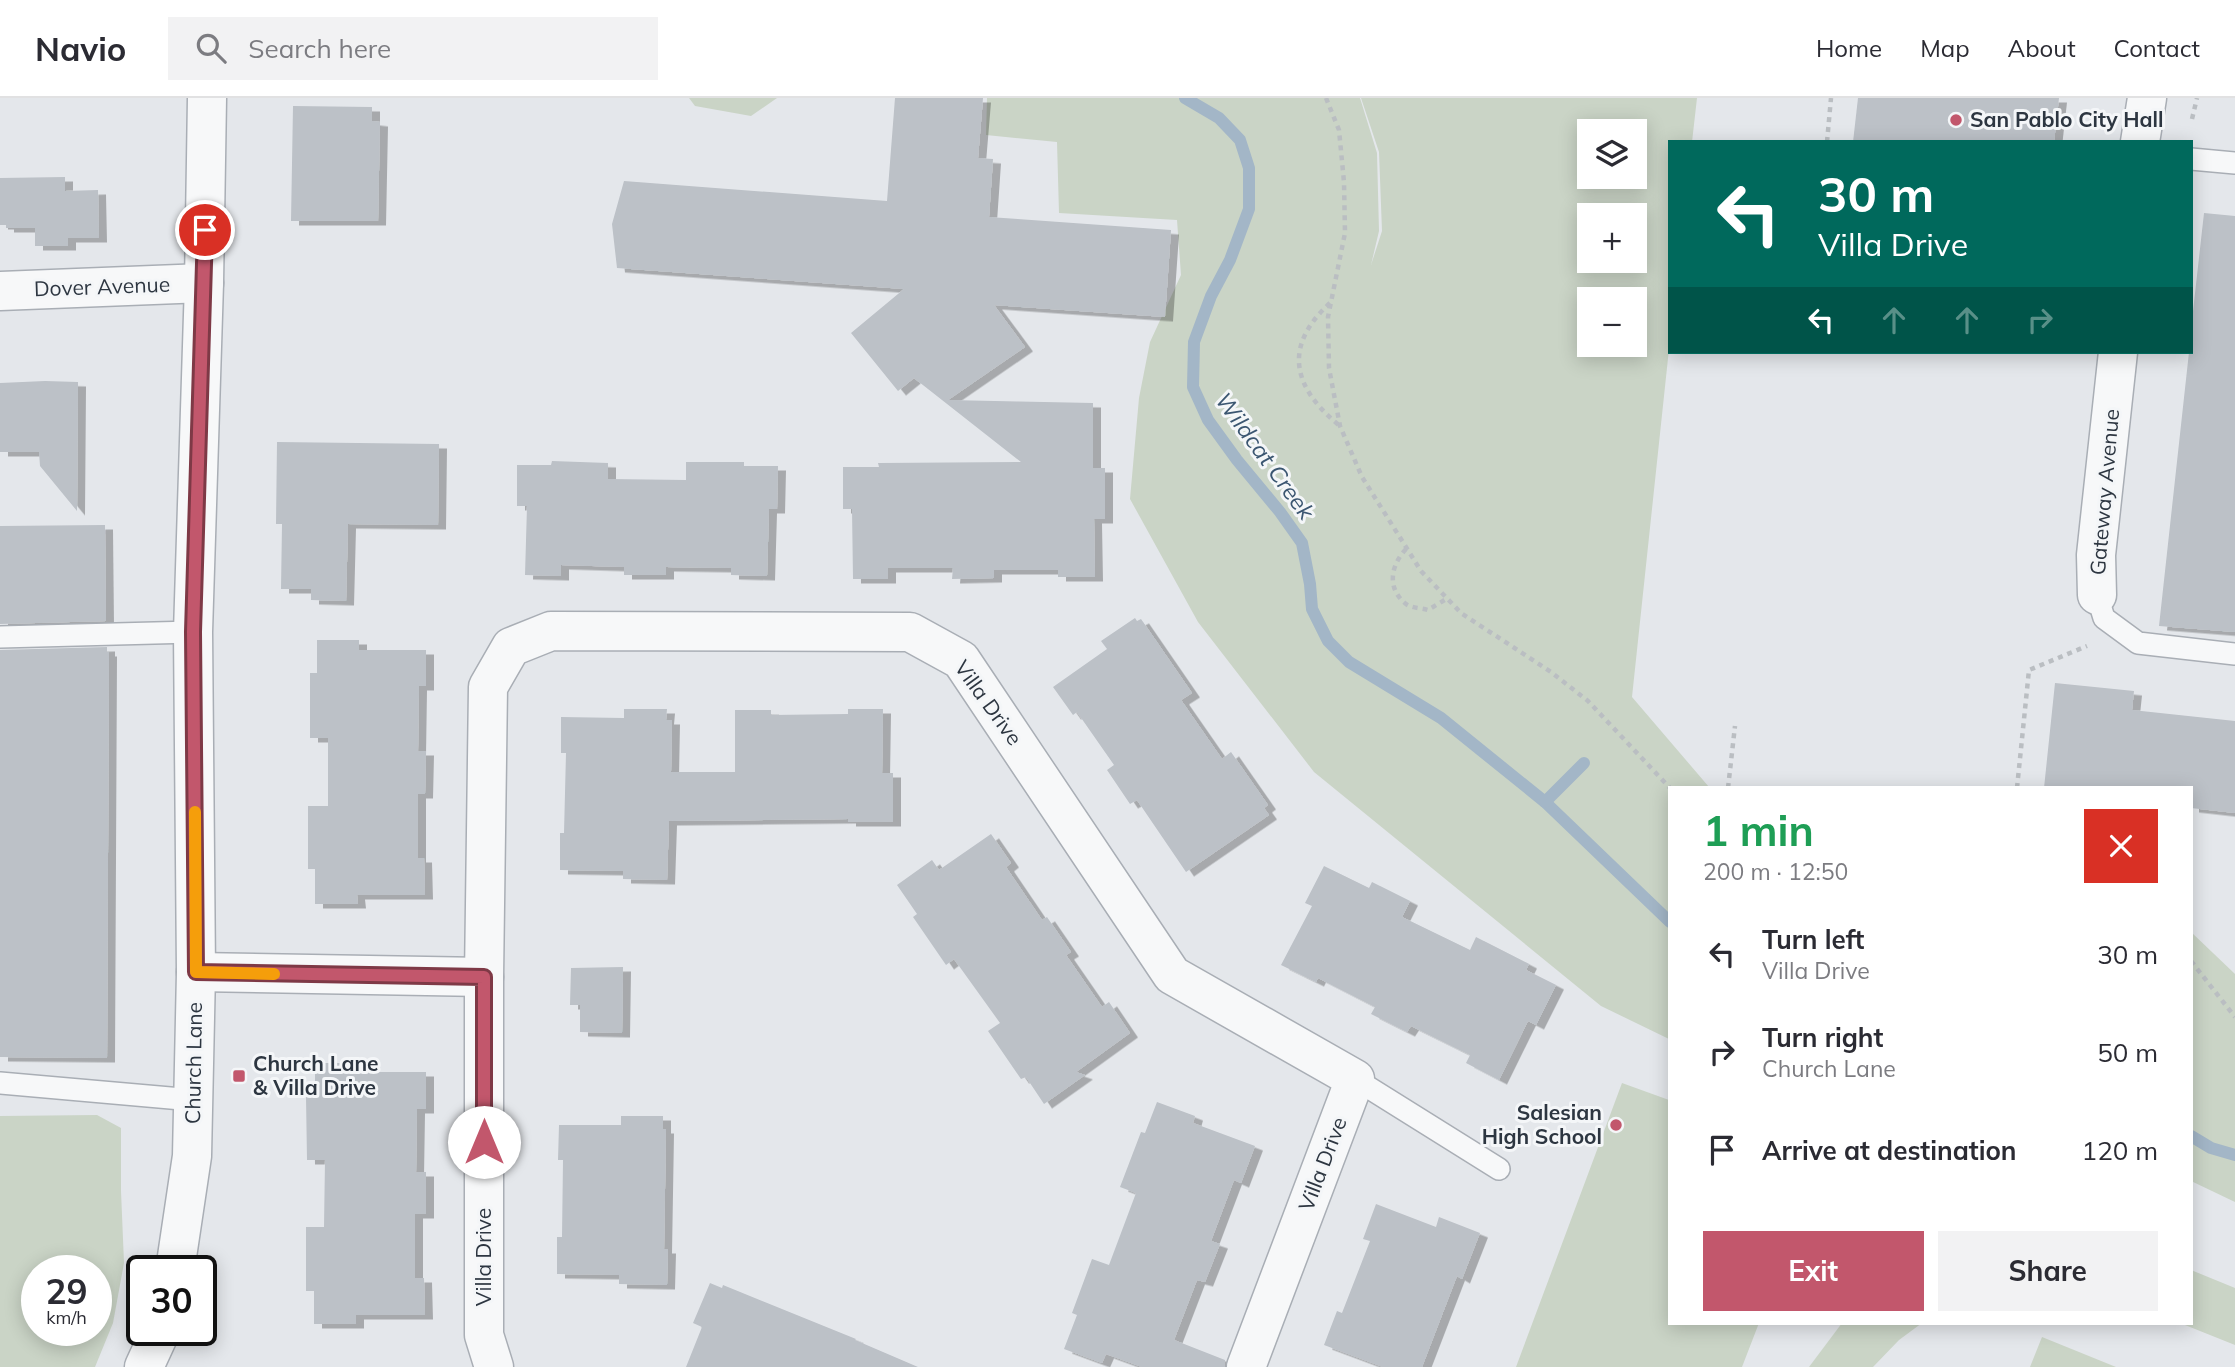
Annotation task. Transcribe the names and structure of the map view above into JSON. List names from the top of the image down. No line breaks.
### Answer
{"streets":{"street":["Dover Avenue","Gateway Avenue","Villa Drive","Church Lane"]},"crossings":[["Dover Avenue","Church Lane"]],"water":["Wildcat Creek"],"places":{"other":["San Pablo City Hall","Salesian High School"],"transit":["Church Lane & Villa Drive"]},"page":{"header":"Navio","search":"Search here","nav":["Home","Map","About","Contact"],"map_buttons":["+","−"],"turn":["30 m","Villa Drive"],"heading":["1 min","200 m · 12:50"],"list":[{"name":"Turn left","note":"Villa Drive","value":"30 m"},{"name":"Turn right","note":"Church Lane","value":"50 m"},{"name":"Arrive at destination","value":"120 m"}],"buttons":["Exit","Share"],"speed":"29 km/h","limit":"30"}}
